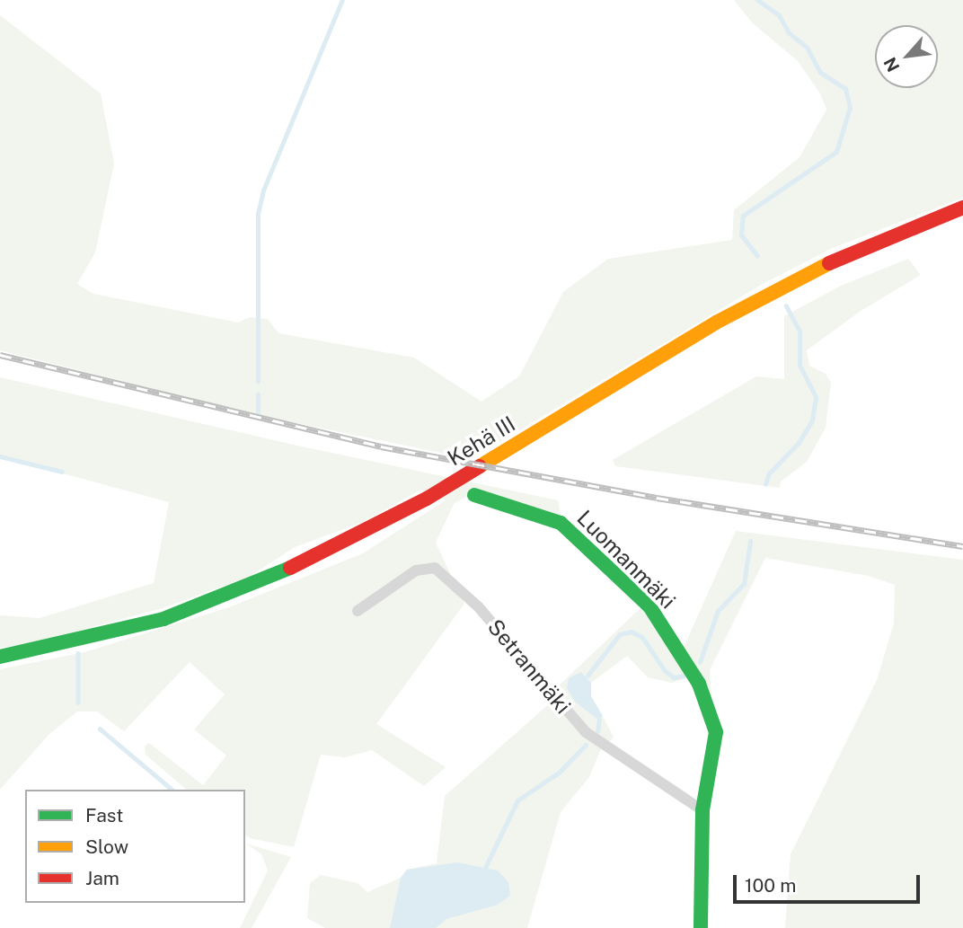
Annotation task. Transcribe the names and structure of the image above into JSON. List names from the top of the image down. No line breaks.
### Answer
{"streets":{"main road":["Kehä III","Luomanmäki"],"street":["Setranmäki"]},"crossings":[["Luomanmäki","Setranmäki"]],"legend":["Fast","Slow","Jam"],"scale_bar":"100 m","north":"bottom left"}
